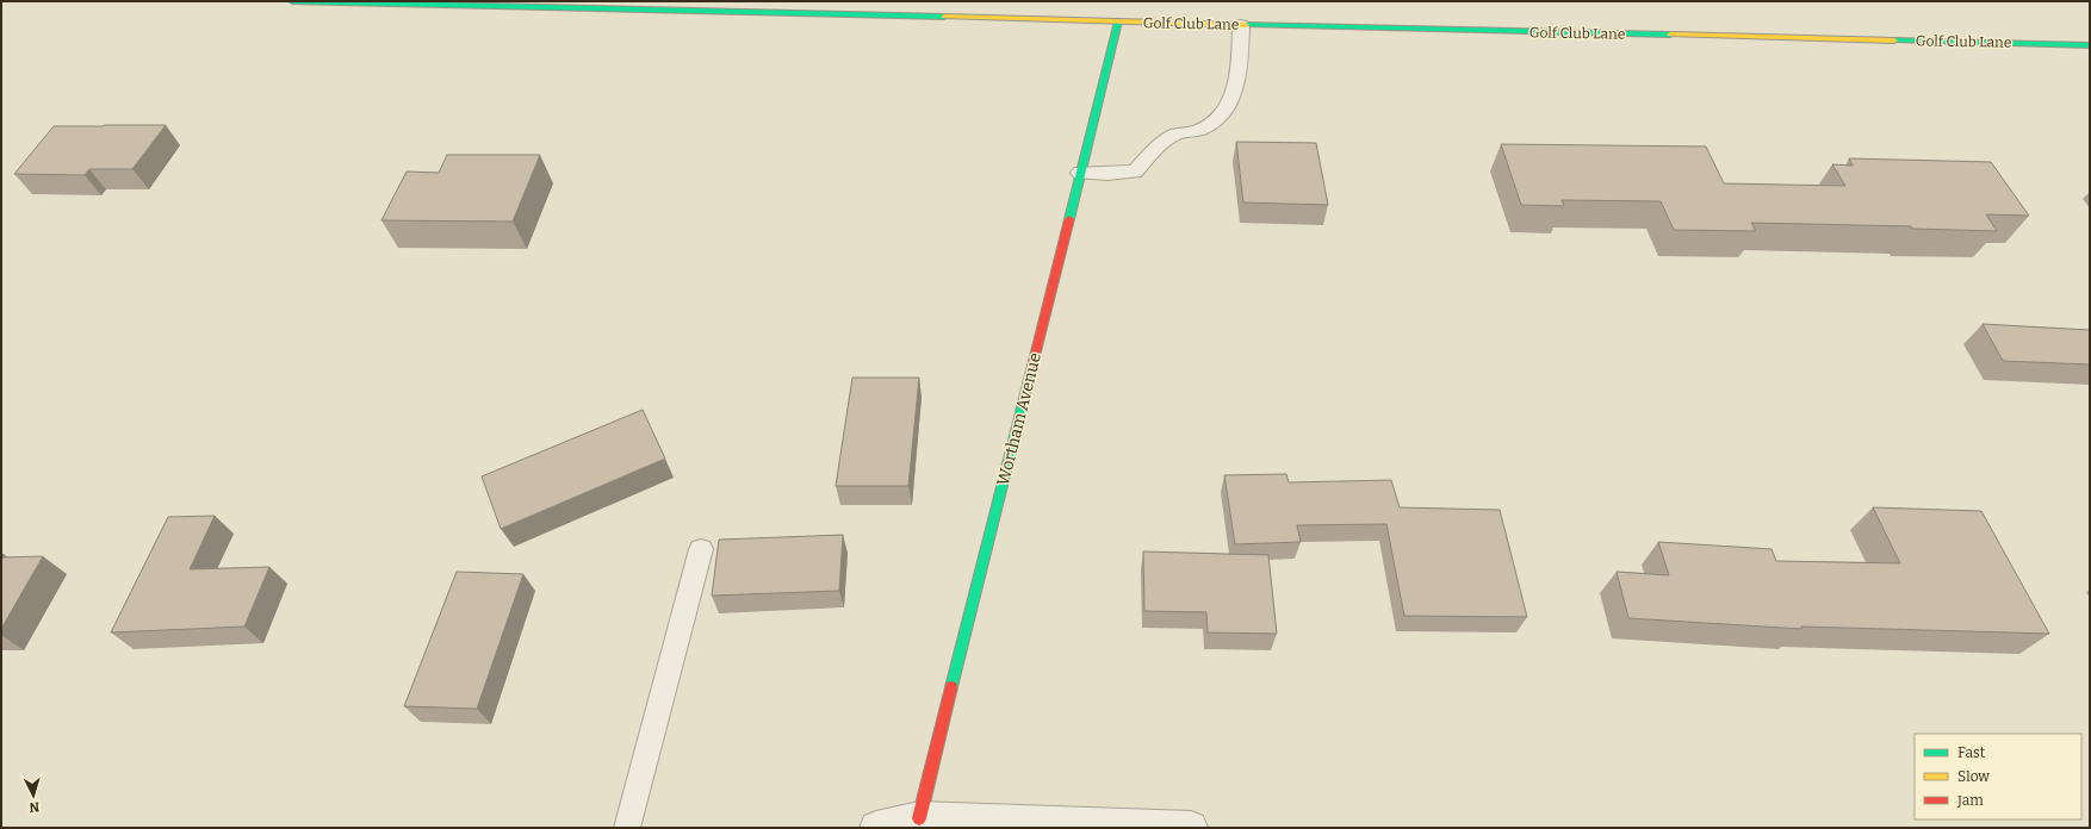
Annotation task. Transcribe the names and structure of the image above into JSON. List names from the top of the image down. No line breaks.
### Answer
{"streets":{"street":["Golf Club Lane","Wortham Avenue"]},"crossings":[["Golf Club Lane","Wortham Avenue"]],"legend":["Fast","Slow","Jam"],"north":"bottom"}
